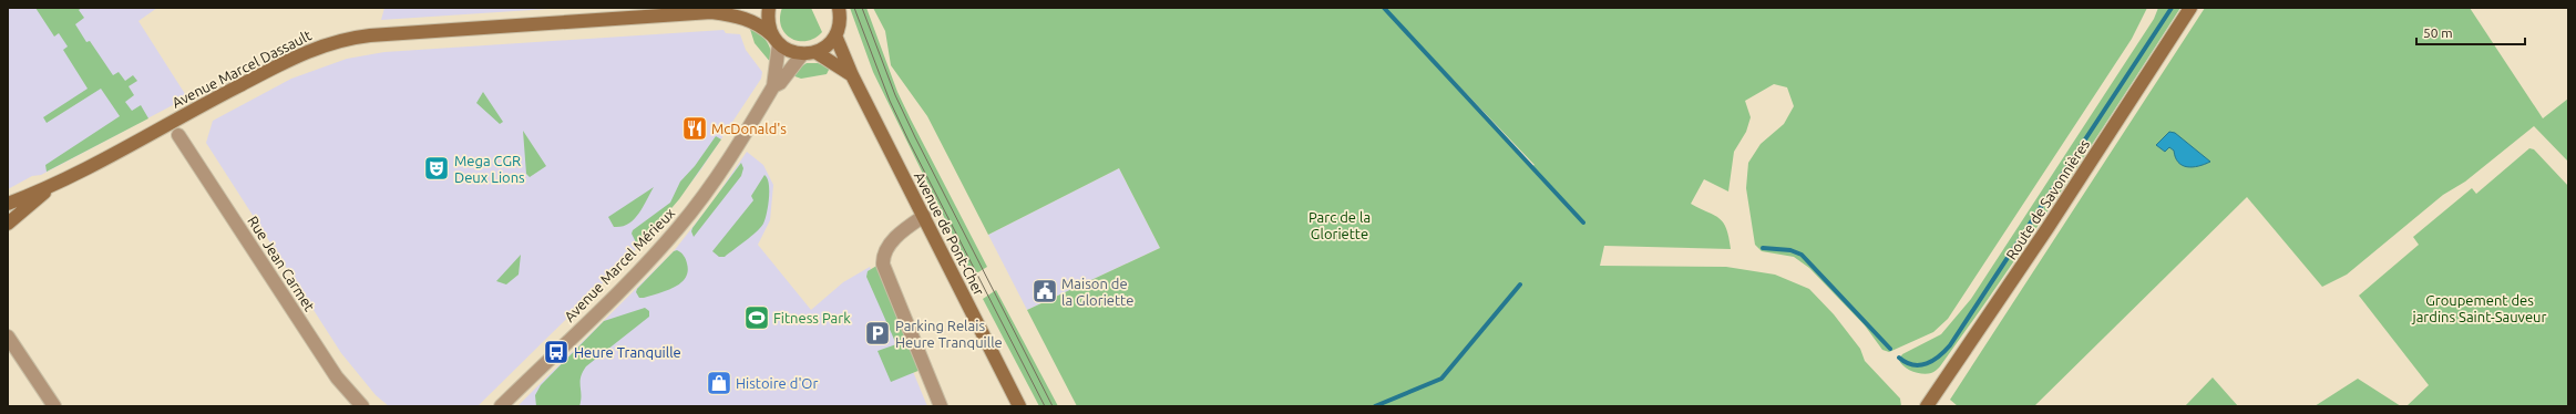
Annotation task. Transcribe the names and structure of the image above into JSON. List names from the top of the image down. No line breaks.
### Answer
{"streets":{"main road":["Avenue Marcel Dassault","Route de Savonnières","Avenue de Pont-Cher"],"street":["Rue Jean Carmet","Avenue Marcel Mérieux"]},"crossings":[["Avenue Marcel Dassault","Avenue Marcel Mérieux"]],"parks":["Parc de la Gloriette","Groupement des jardins Saint-Sauveur"],"places":{"restaurant":["McDonald's"],"theatre":["Mega CGR Deux Lions"],"public building":["Maison de la Gloriette"],"sports":["Fitness Park"],"parking":["Parking Relais Heure Tranquille"],"bus stop":["Heure Tranquille"],"shop":["Histoire d'Or"]},"scale_bar":"50 m"}
